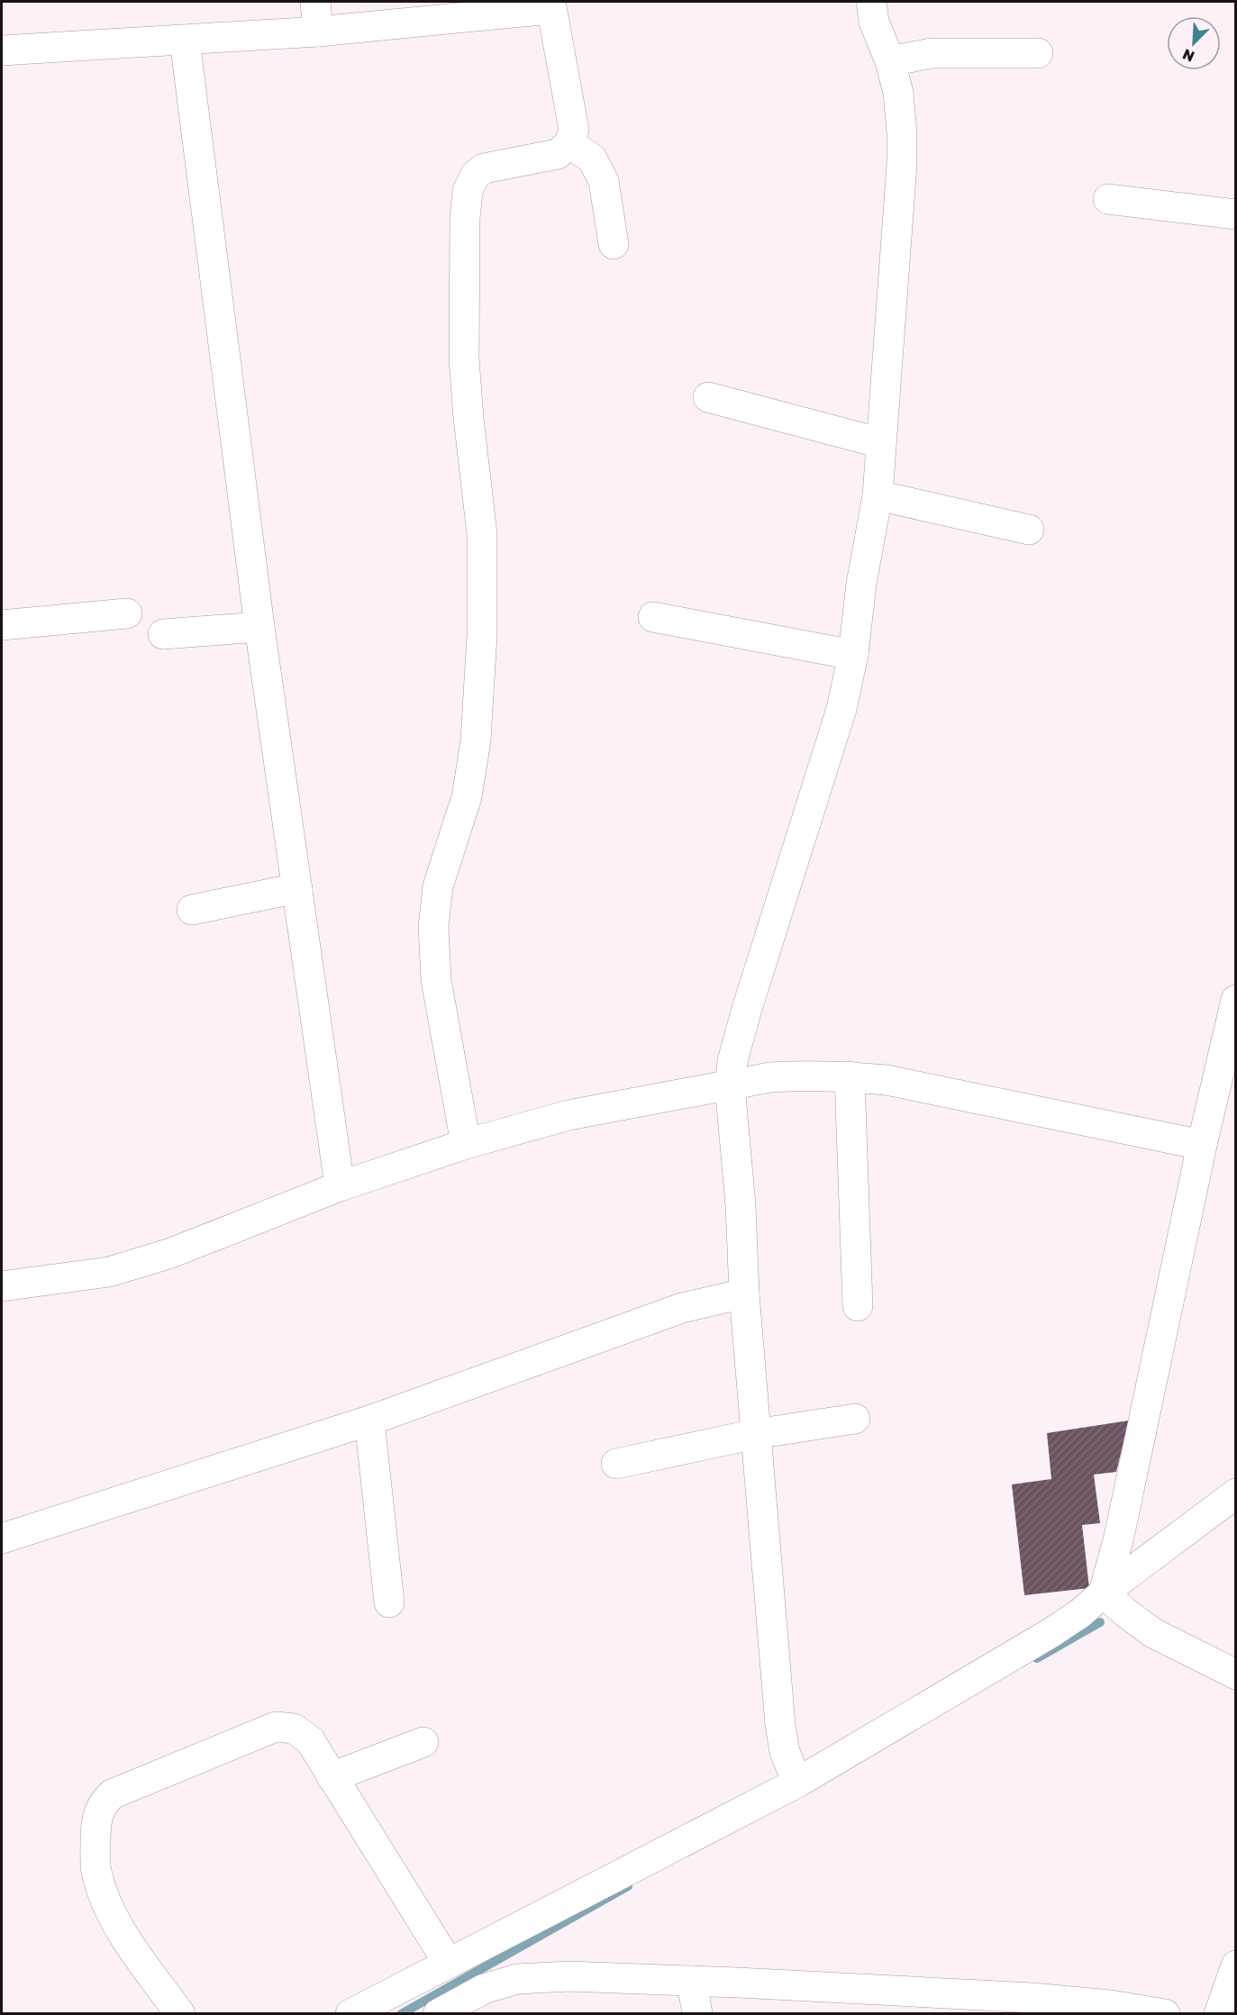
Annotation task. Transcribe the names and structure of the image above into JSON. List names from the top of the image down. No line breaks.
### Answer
{"north":"bottom left"}
